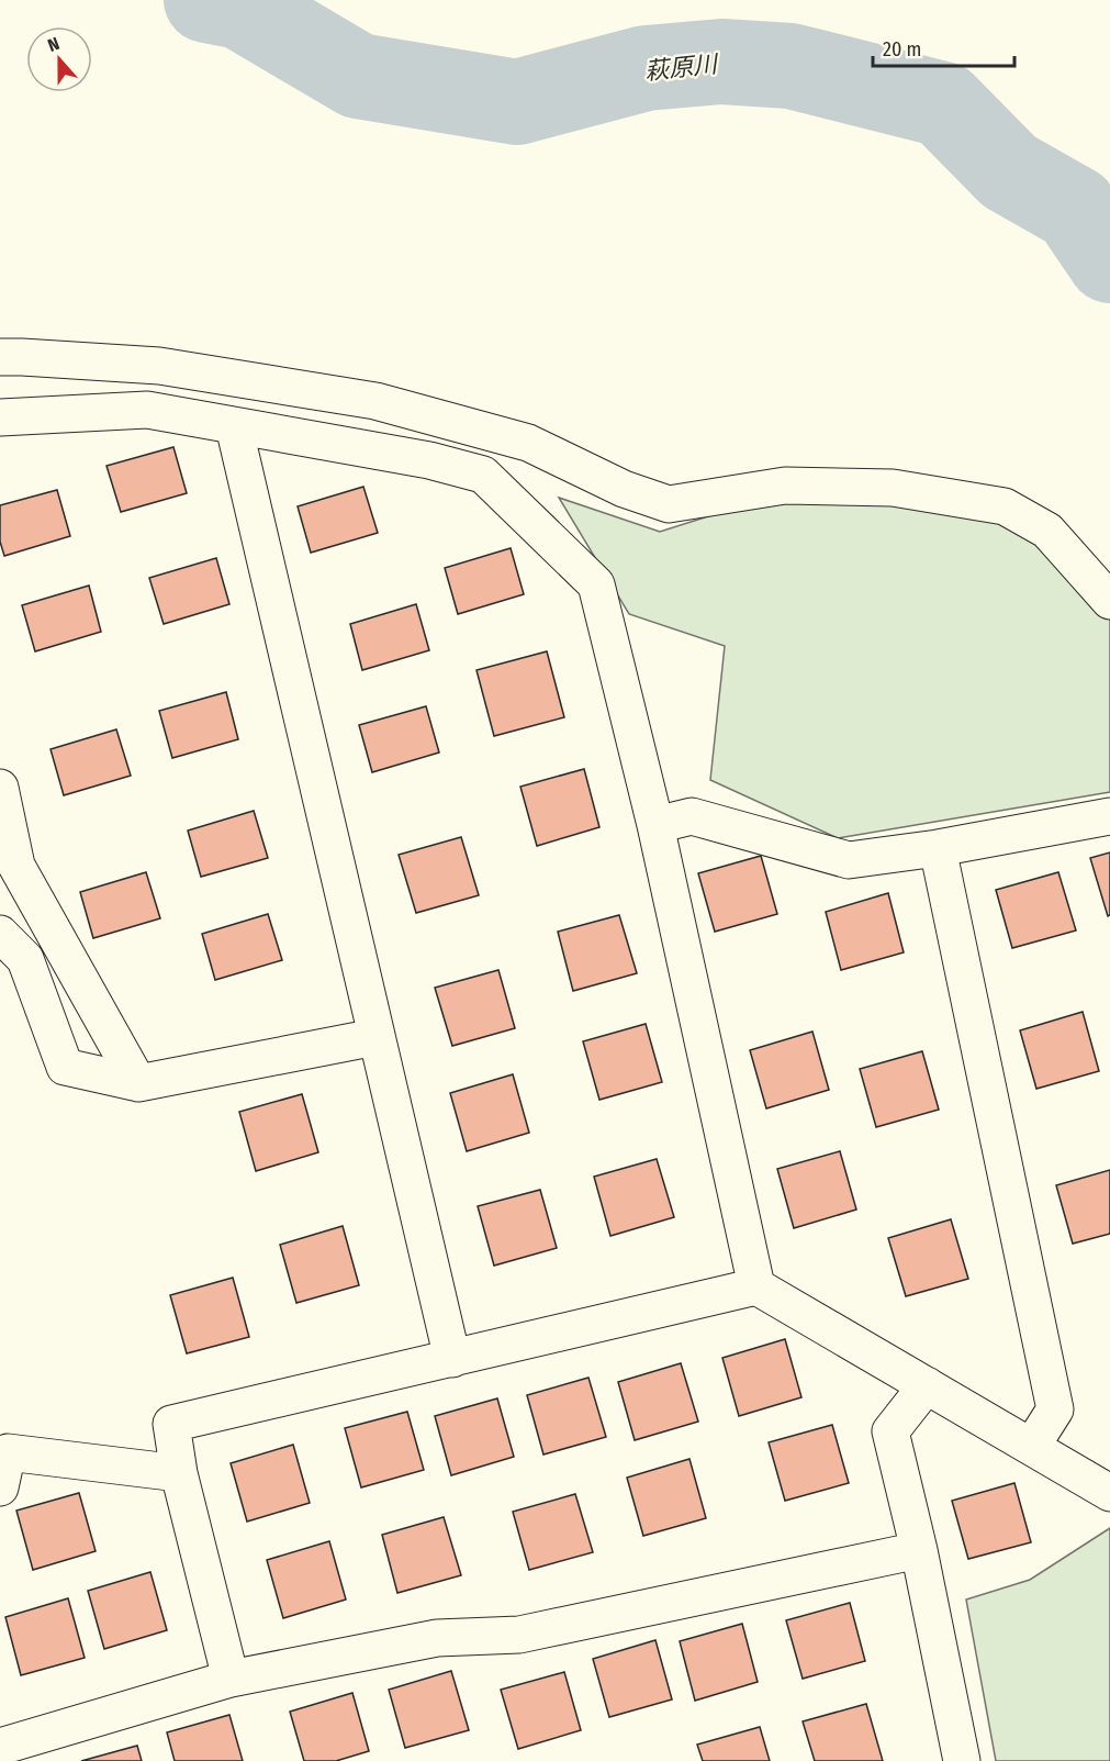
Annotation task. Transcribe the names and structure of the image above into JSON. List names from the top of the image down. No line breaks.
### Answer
{"water":["萩原川"],"scale_bar":"20 m","north":"top"}
